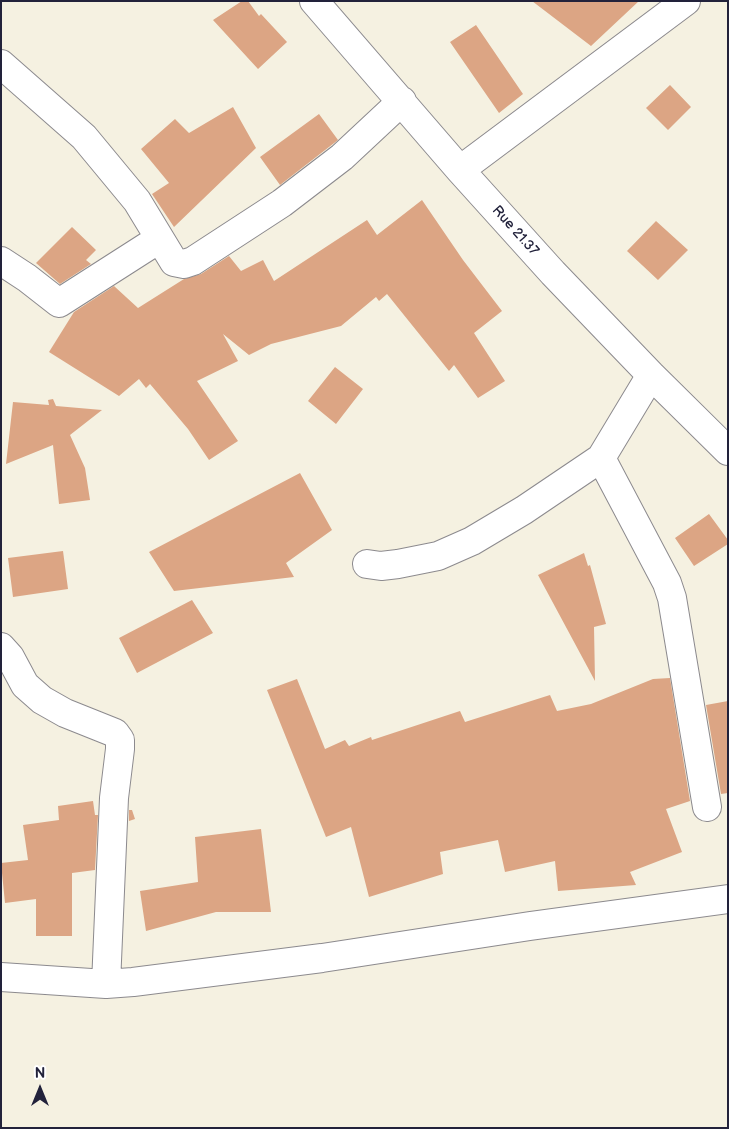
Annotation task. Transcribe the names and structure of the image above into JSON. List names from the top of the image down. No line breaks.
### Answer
{"streets":{"street":["Rue 21.37"]},"north":"top"}
